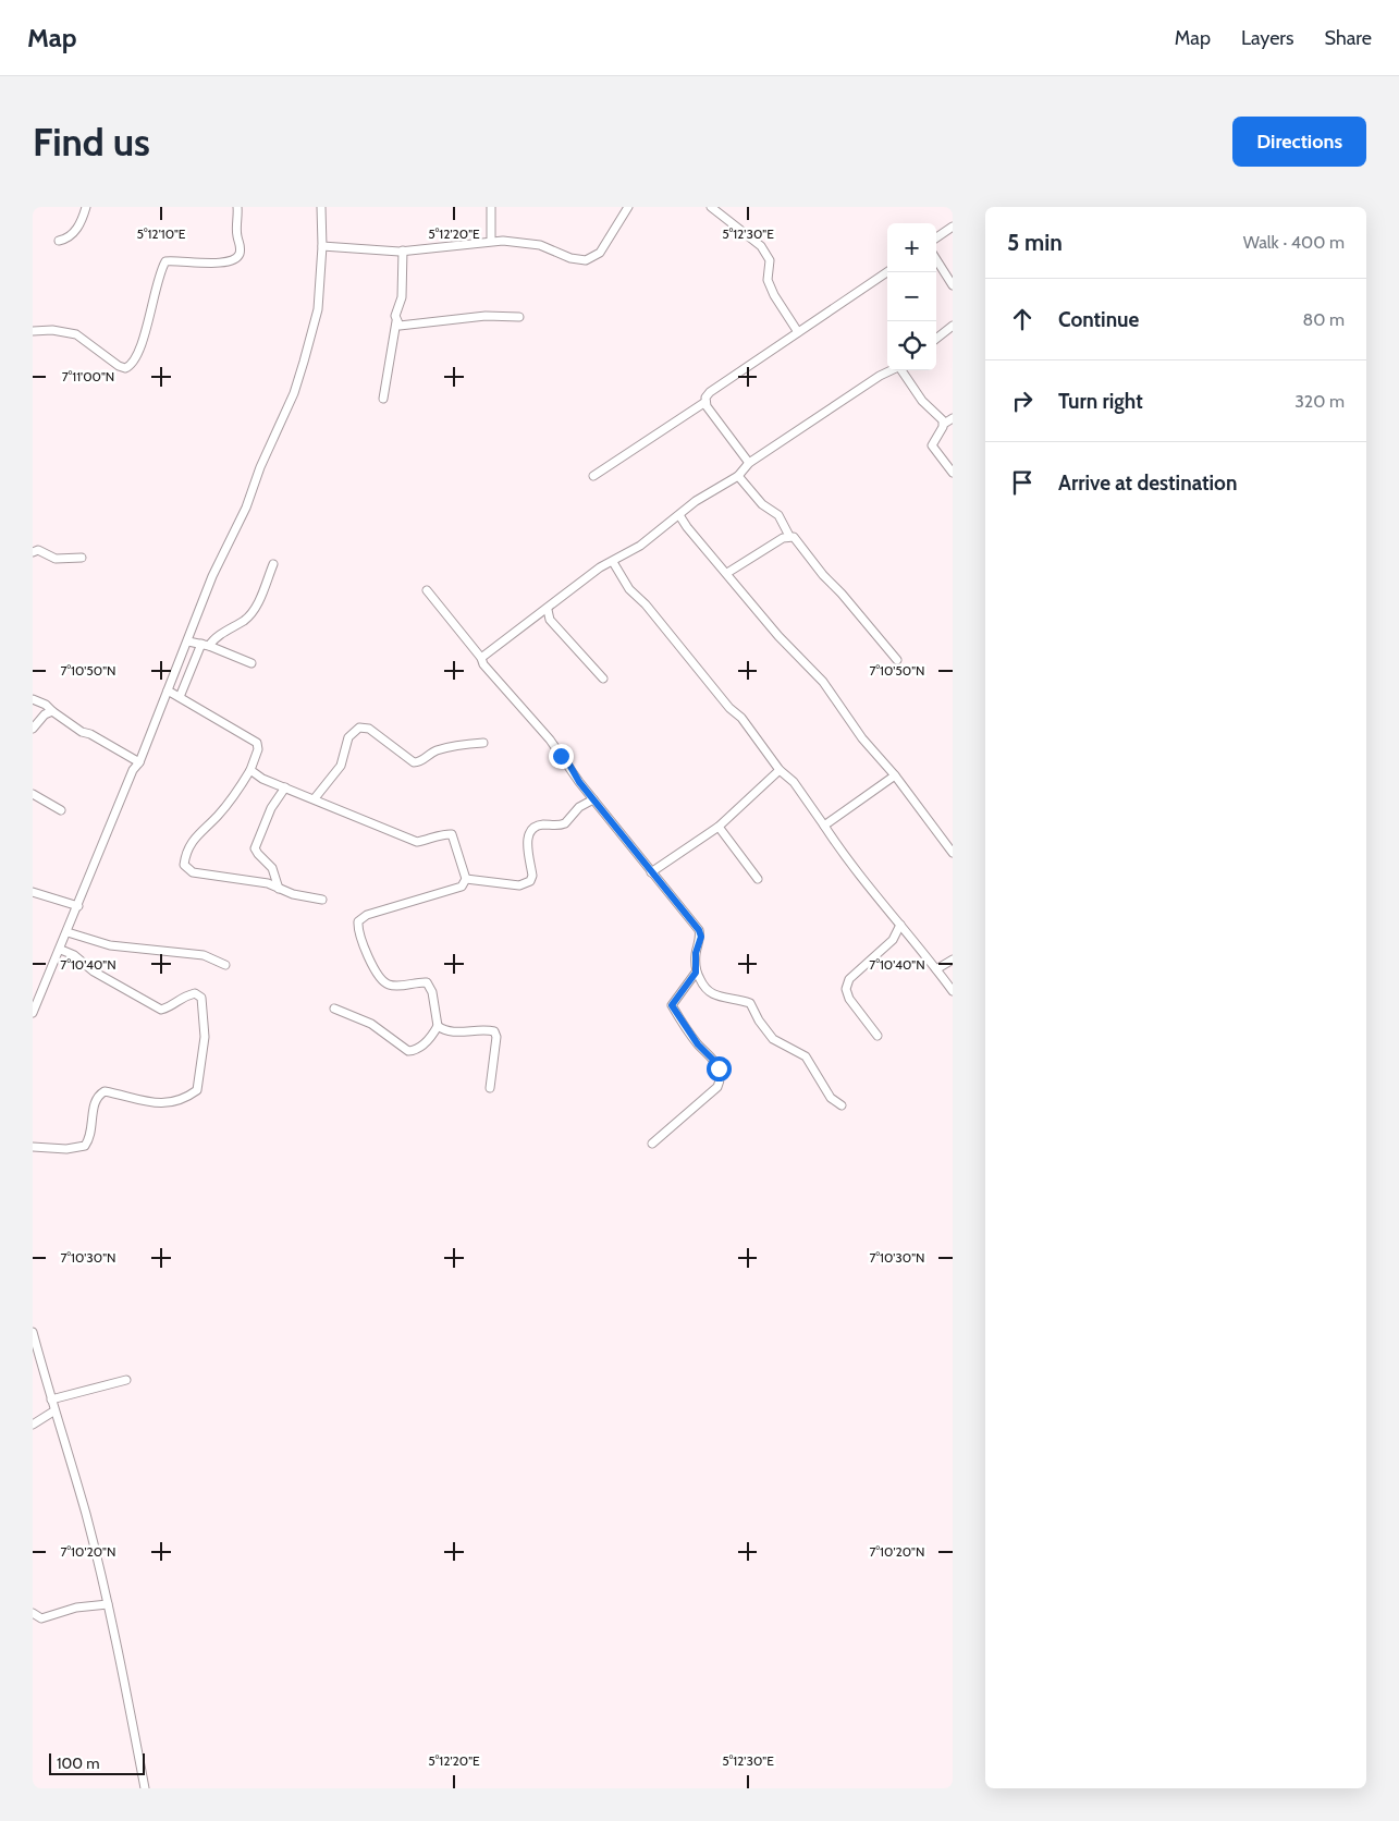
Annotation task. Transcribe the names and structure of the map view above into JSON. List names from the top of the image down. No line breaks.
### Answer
{"scale_bar":"100 m","page":{"header":"Map","nav":["Map","Layers","Share"],"buttons":"Directions","title":"Find us","heading":["5 min","Walk · 400 m"],"map_buttons":["+","−"],"list":[["Continue","80 m"],["Turn right","320 m"],"Arrive at destination"],"scale":"100 m"},"coordinates":["5°12'10\"E","5°12'20\"E","5°12'30\"E","7°11'00\"N","7°10'50\"N","7°10'40\"N","7°10'30\"N","7°10'20\"N"]}
